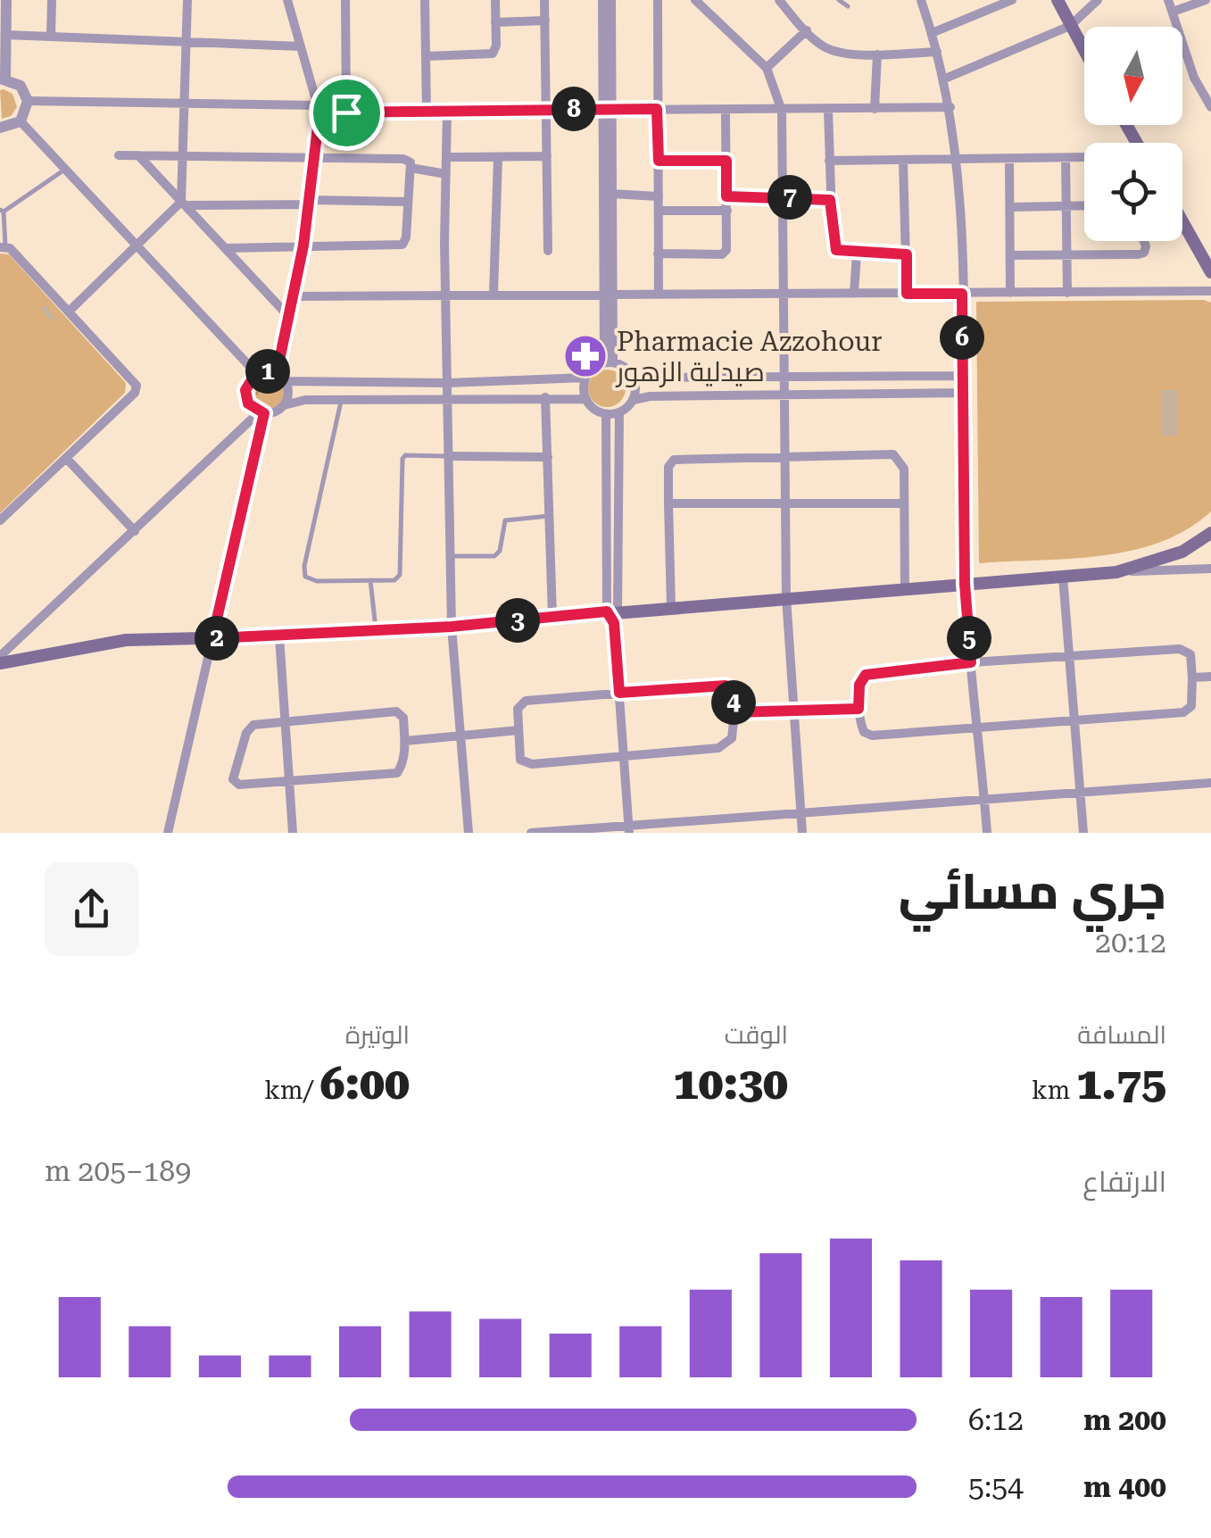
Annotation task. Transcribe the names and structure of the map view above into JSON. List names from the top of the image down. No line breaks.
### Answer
{"places":{"pharmacy":["Pharmacie Azzohour صيدلية الزهور"]},"north":"bottom","page":{"pins":["8","7","6","1","3","2","5","4"],"heading":["جري مسائي","20:12"],"stats":[["المسافة","1.75 km"],["الوقت","10:30"],["الوتيرة","6:00 /km"]],"chart":["الارتفاع","189–205 m"],"list":[{"name":"200 m","note":"6:12"},{"name":"400 m","note":"5:54"}]}}
